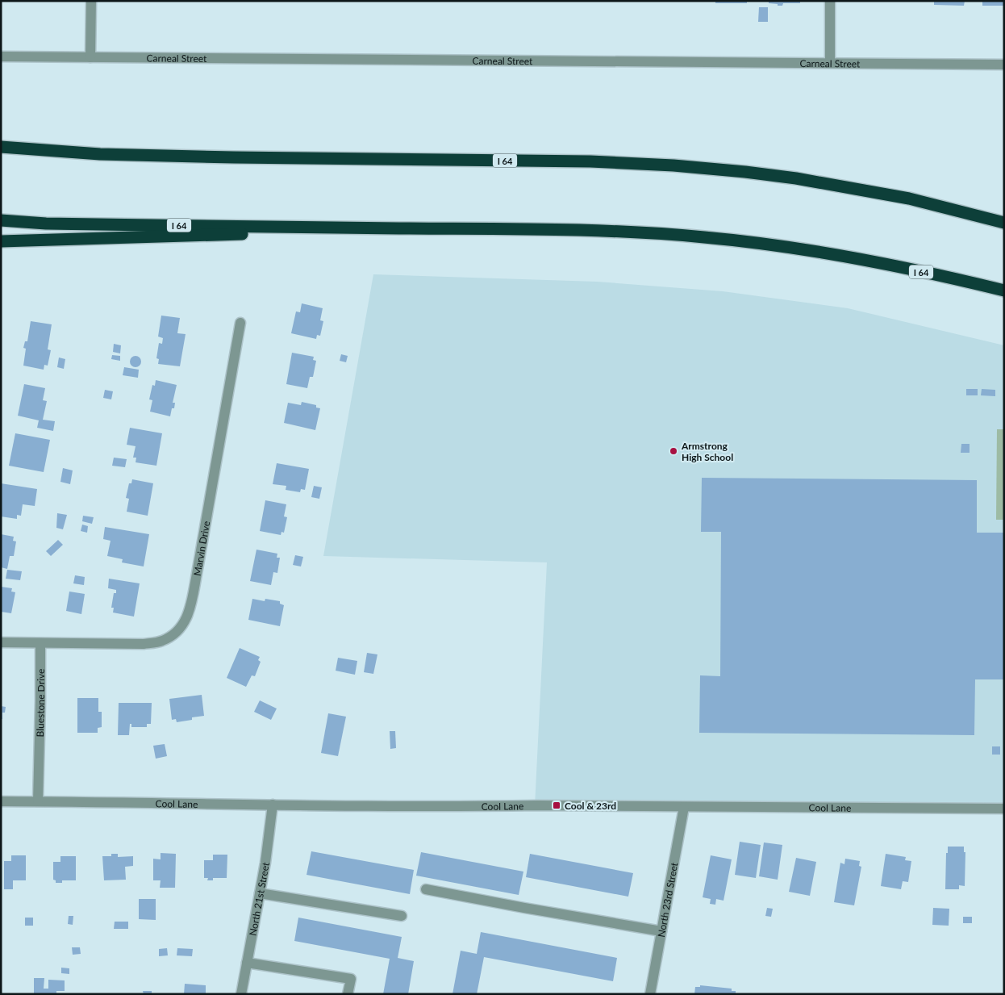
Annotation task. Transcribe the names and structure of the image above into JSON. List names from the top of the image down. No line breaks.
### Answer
{"streets":{"highway":["I 64"],"street":["Carneal Street","Marvin Drive","Bluestone Drive","Cool Lane","North 21st Street","North 23rd Street"]},"crossings":[["Marvin Drive","Bluestone Drive"],["Bluestone Drive","Cool Lane"],["Cool Lane","North 21st Street"],["Cool Lane","North 23rd Street"]],"places":{"other":["Armstrong High School"],"transit":["Cool & 23rd"]}}
